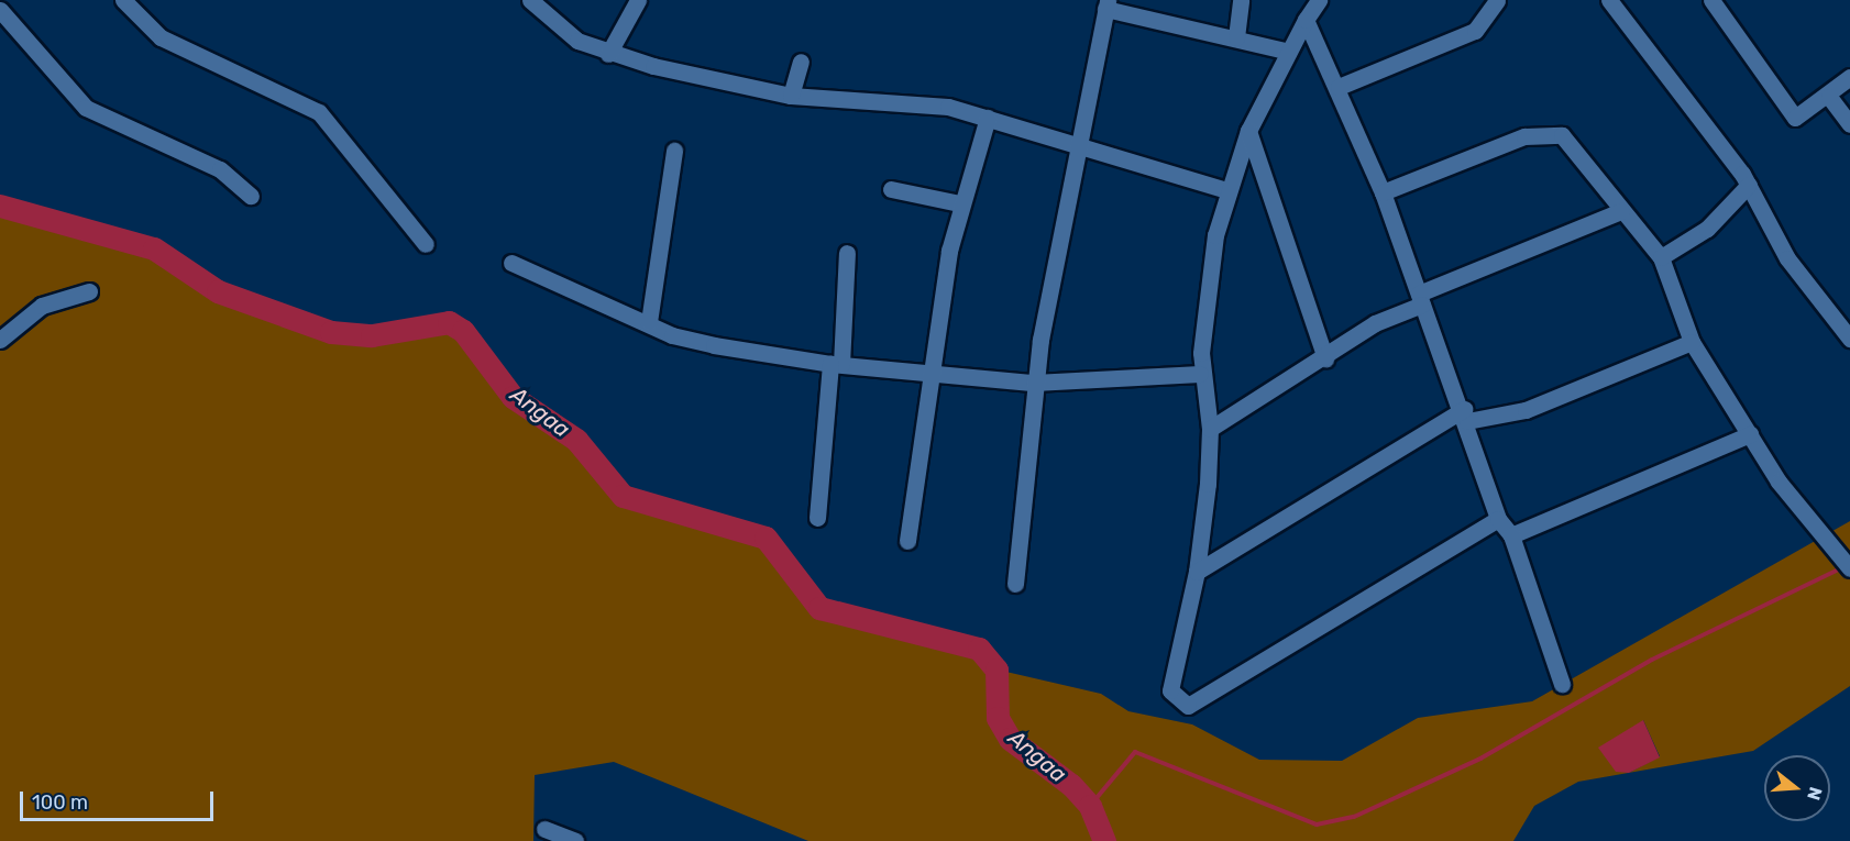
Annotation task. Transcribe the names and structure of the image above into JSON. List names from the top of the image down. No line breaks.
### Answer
{"water":["Angaa"],"scale_bar":"100 m","north":"right"}
